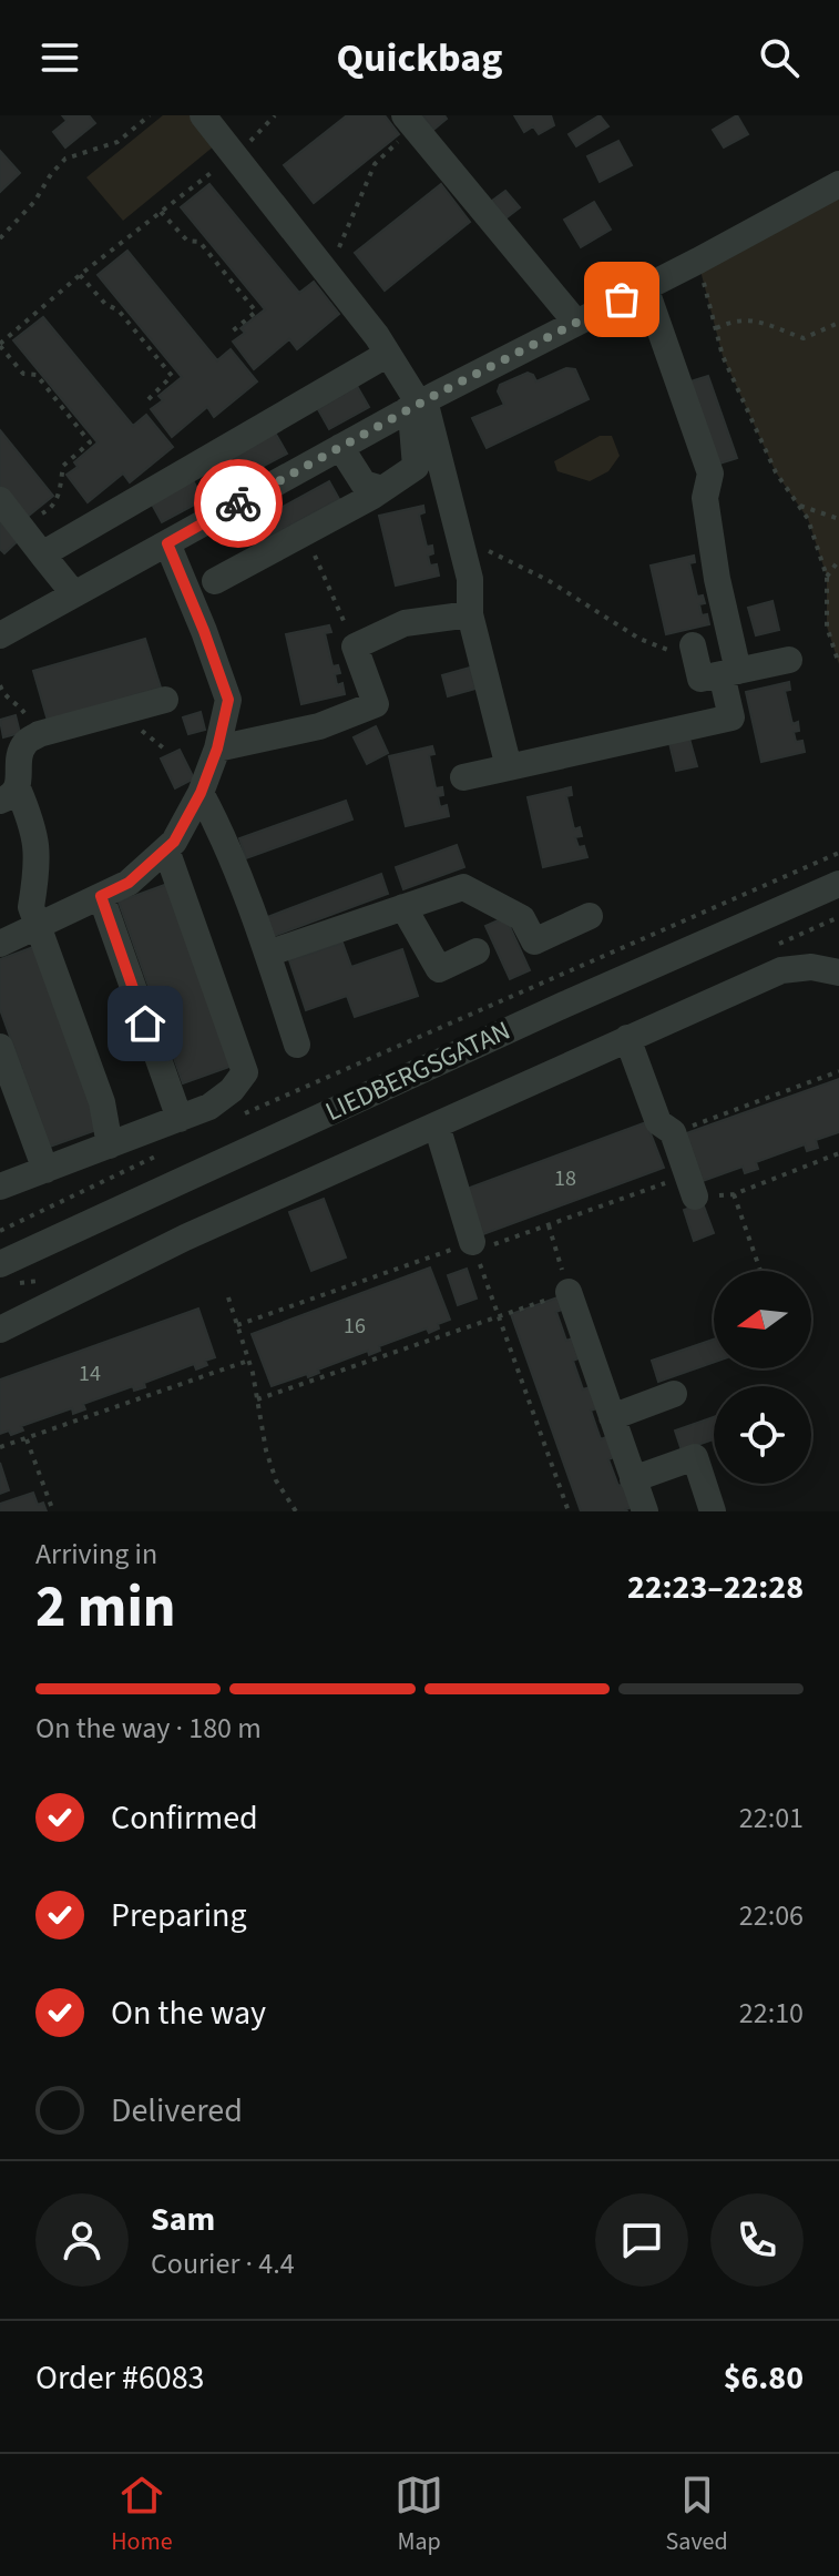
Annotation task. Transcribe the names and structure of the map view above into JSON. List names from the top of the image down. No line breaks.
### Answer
{"streets":{"street":["LIEDBERGSGATAN"]},"house_numbers":["18","16","14"],"north":"left","page":{"header":"Quickbag","heading":["2 min","Arriving in","22:23–22:28"],"panel":["Sam","Courier · 4.4","Order #6083","$6.80"],"bar":"On the way · 180 m","list":[["Confirmed","22:01"],["Preparing","22:06"],["On the way","22:10"],"Delivered"],"tabs":["Home","Map","Saved"]}}
